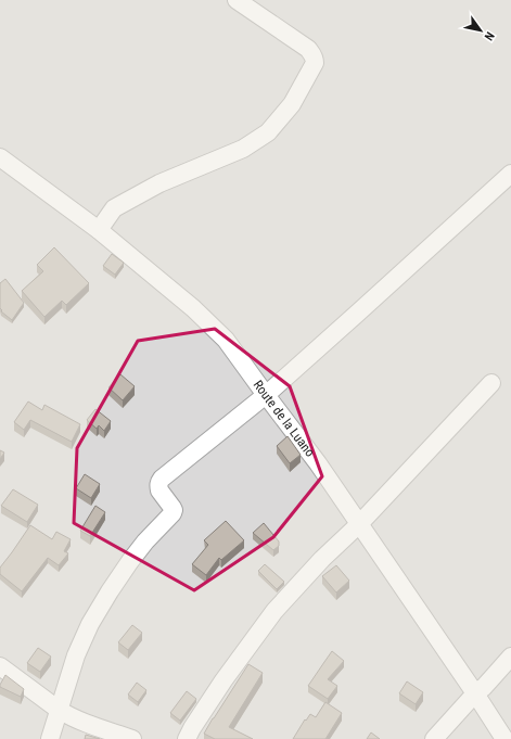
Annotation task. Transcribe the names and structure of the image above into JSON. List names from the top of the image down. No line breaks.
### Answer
{"streets":{"street":["Route de la Luano"]},"north":"bottom right"}
